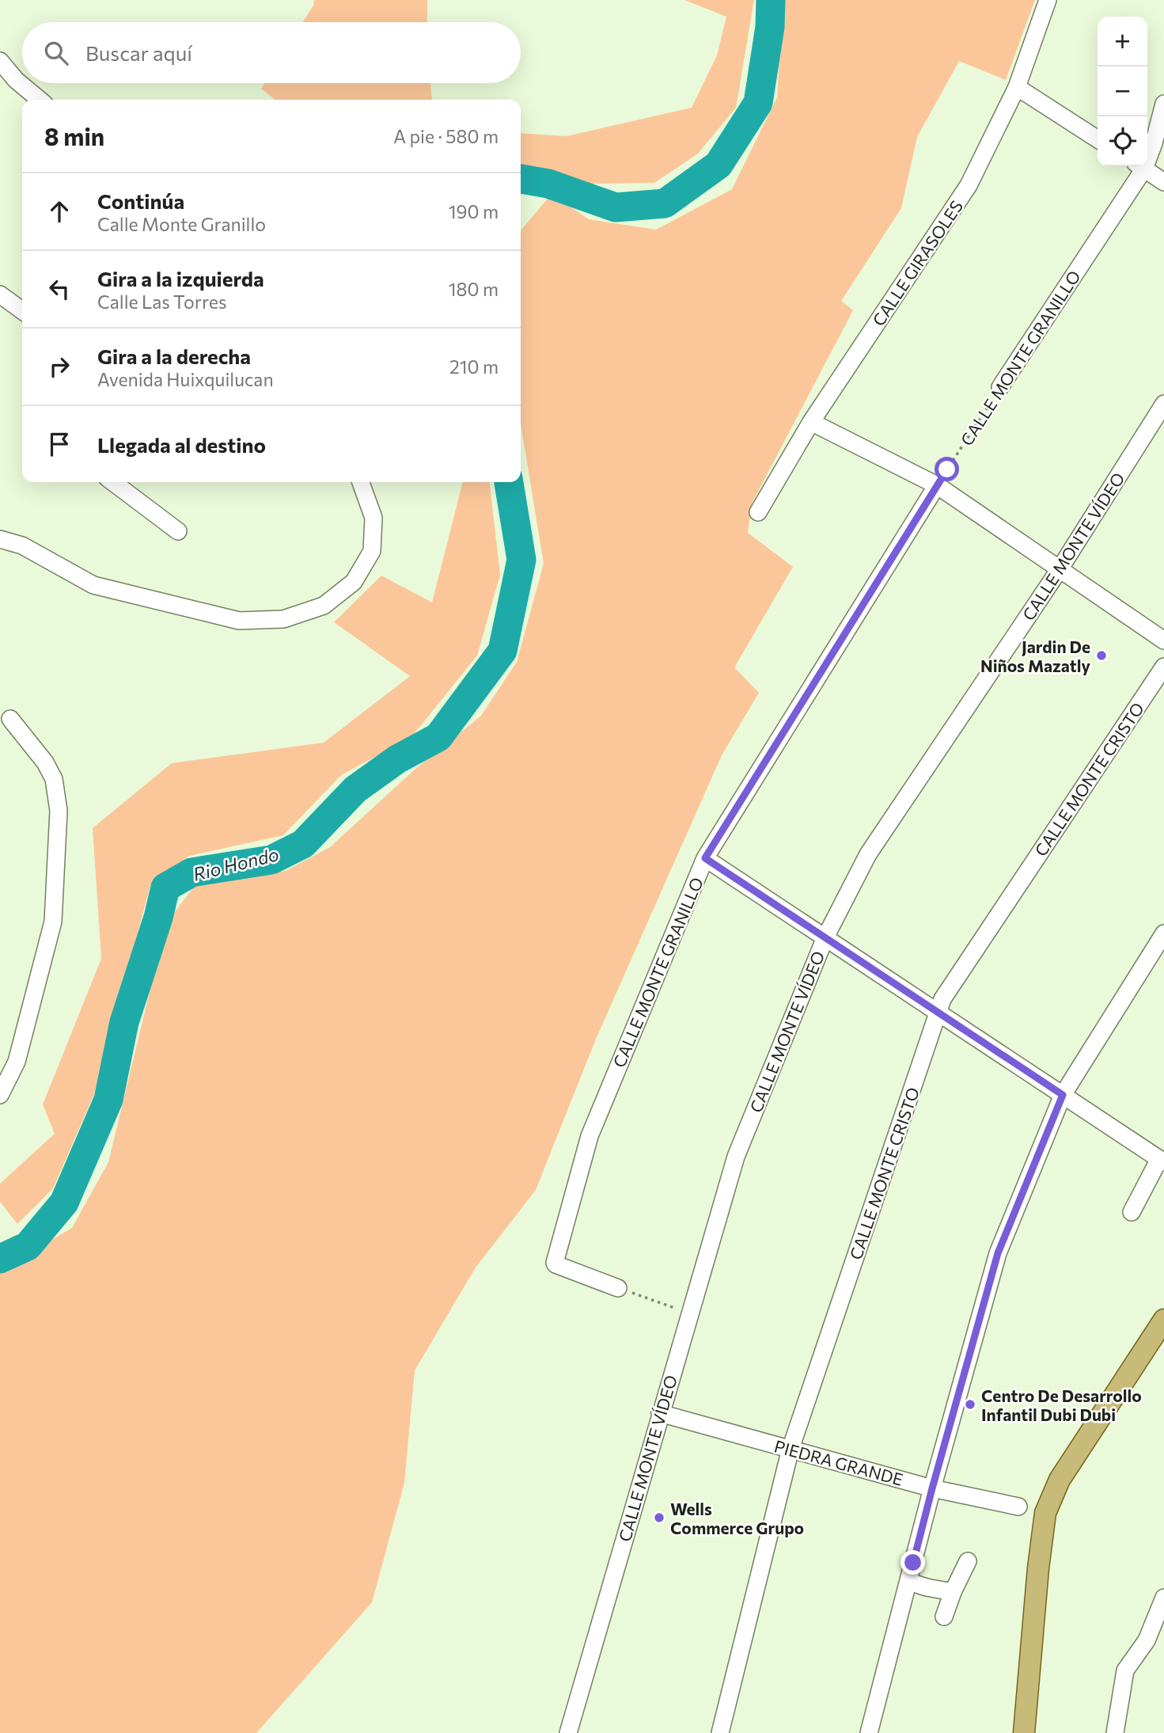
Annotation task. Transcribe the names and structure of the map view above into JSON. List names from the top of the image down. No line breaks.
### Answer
{"streets":{"street":["CALLE GIRASOLES","CALLE MONTE GRANILLO","CALLE MONTE VÍDEO","CALLE MONTE CRISTO","PIEDRA GRANDE"]},"crossings":[["CALLE MONTE VÍDEO","PIEDRA GRANDE"],["CALLE MONTE CRISTO","PIEDRA GRANDE"]],"water":["Rio Hondo"],"places":["Jardin De Niños Mazatly","Centro De Desarrollo Infantil Dubi Dubi","Wells Commerce Grupo"],"page":{"map_buttons":["+","−"],"search":"Buscar aquí","heading":["8 min","A pie · 580 m"],"list":[["Continúa","Calle Monte Granillo","190 m"],["Gira a la izquierda","Calle Las Torres","180 m"],["Gira a la derecha","Avenida Huixquilucan","210 m"],"Llegada al destino"]}}
